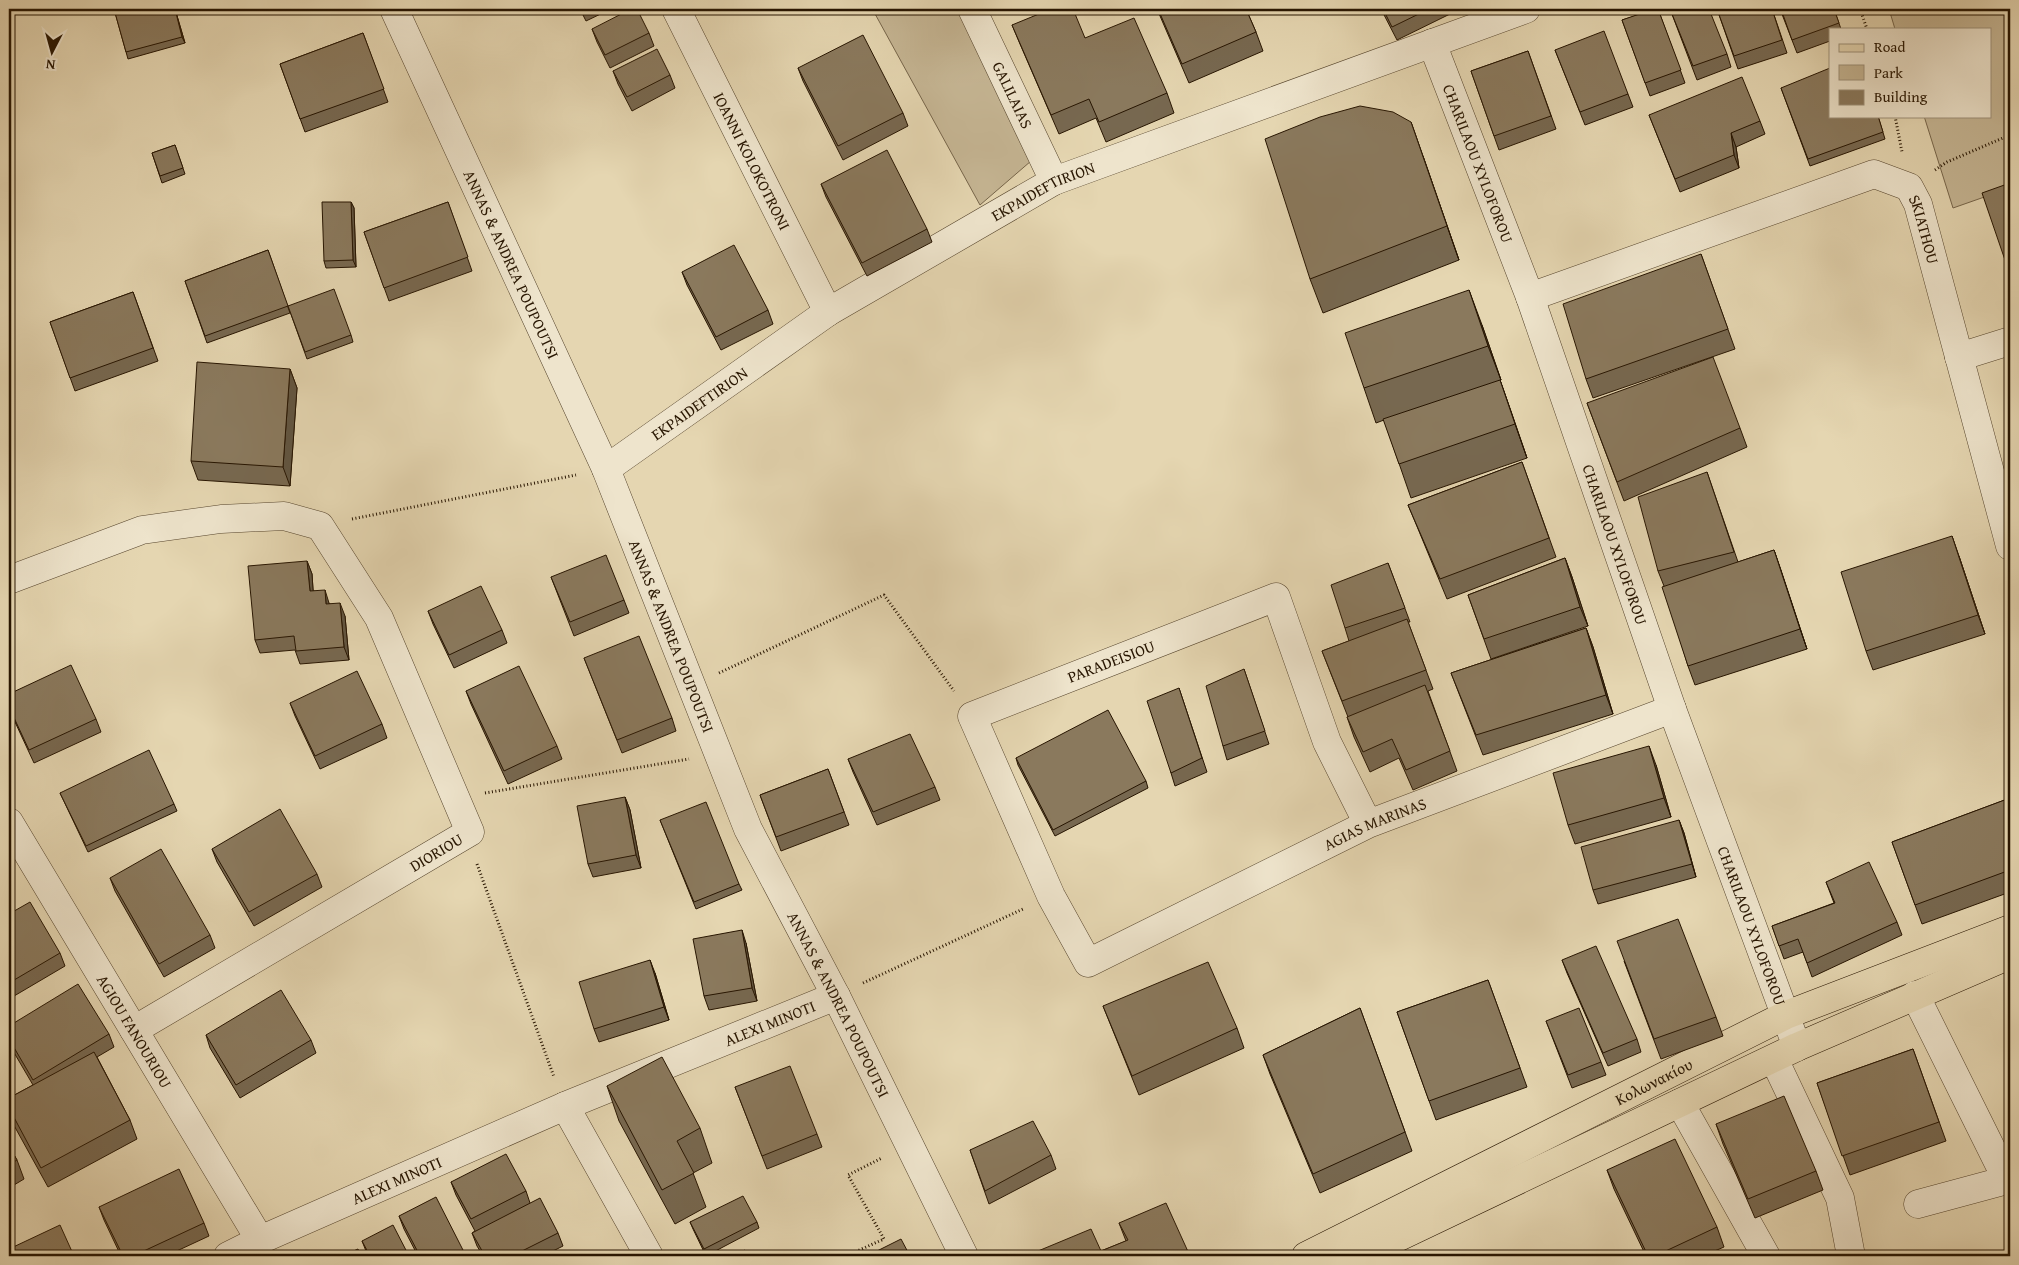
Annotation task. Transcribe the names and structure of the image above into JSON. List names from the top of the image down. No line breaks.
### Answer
{"streets":{"main road":["Κολωνακίου"],"street":["GALILAIAS","IOANNI KOLOKOTRONI","CHARILAOU XYLOFOROU","EKPAIDEFTIRION","SKIATHOU","ANNAS & ANDREA POUPOUTSI","PARADEISIOU","AGIAS MARINAS","DIORIOU","ALEXI MINOTI","AGIOU FANOURIOU"]},"crossings":[["GALILAIAS","EKPAIDEFTIRION"],["IOANNI KOLOKOTRONI","EKPAIDEFTIRION"],["CHARILAOU XYLOFOROU","EKPAIDEFTIRION"],["CHARILAOU XYLOFOROU","SKIATHOU"],["CHARILAOU XYLOFOROU","AGIAS MARINAS"],["CHARILAOU XYLOFOROU","Κολωνακίου"],["EKPAIDEFTIRION","ANNAS & ANDREA POUPOUTSI"],["ANNAS & ANDREA POUPOUTSI","ALEXI MINOTI"],["PARADEISIOU","AGIAS MARINAS"],["DIORIOU","AGIOU FANOURIOU"],["ALEXI MINOTI","AGIOU FANOURIOU"]],"legend":["Road","Park","Building"],"north":"bottom"}
